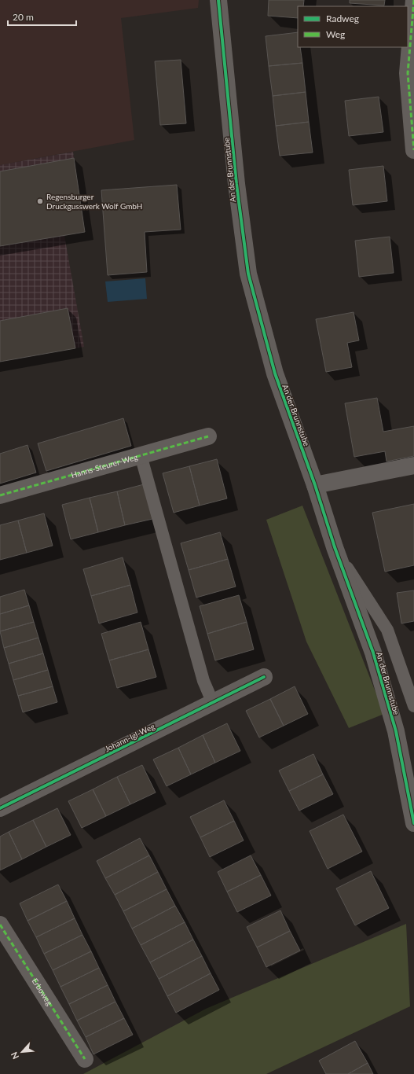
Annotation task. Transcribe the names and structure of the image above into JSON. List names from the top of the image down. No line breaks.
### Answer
{"streets":{"street":["An der Brunnstube","Hanns-Steurer-Weg","Johann-Igl-Weg","Erboweg"]},"places":["Regensburger Druckgusswerk Wolf GmbH"],"legend":["Radweg","Weg"],"scale_bar":"20 m","north":"bottom left"}
